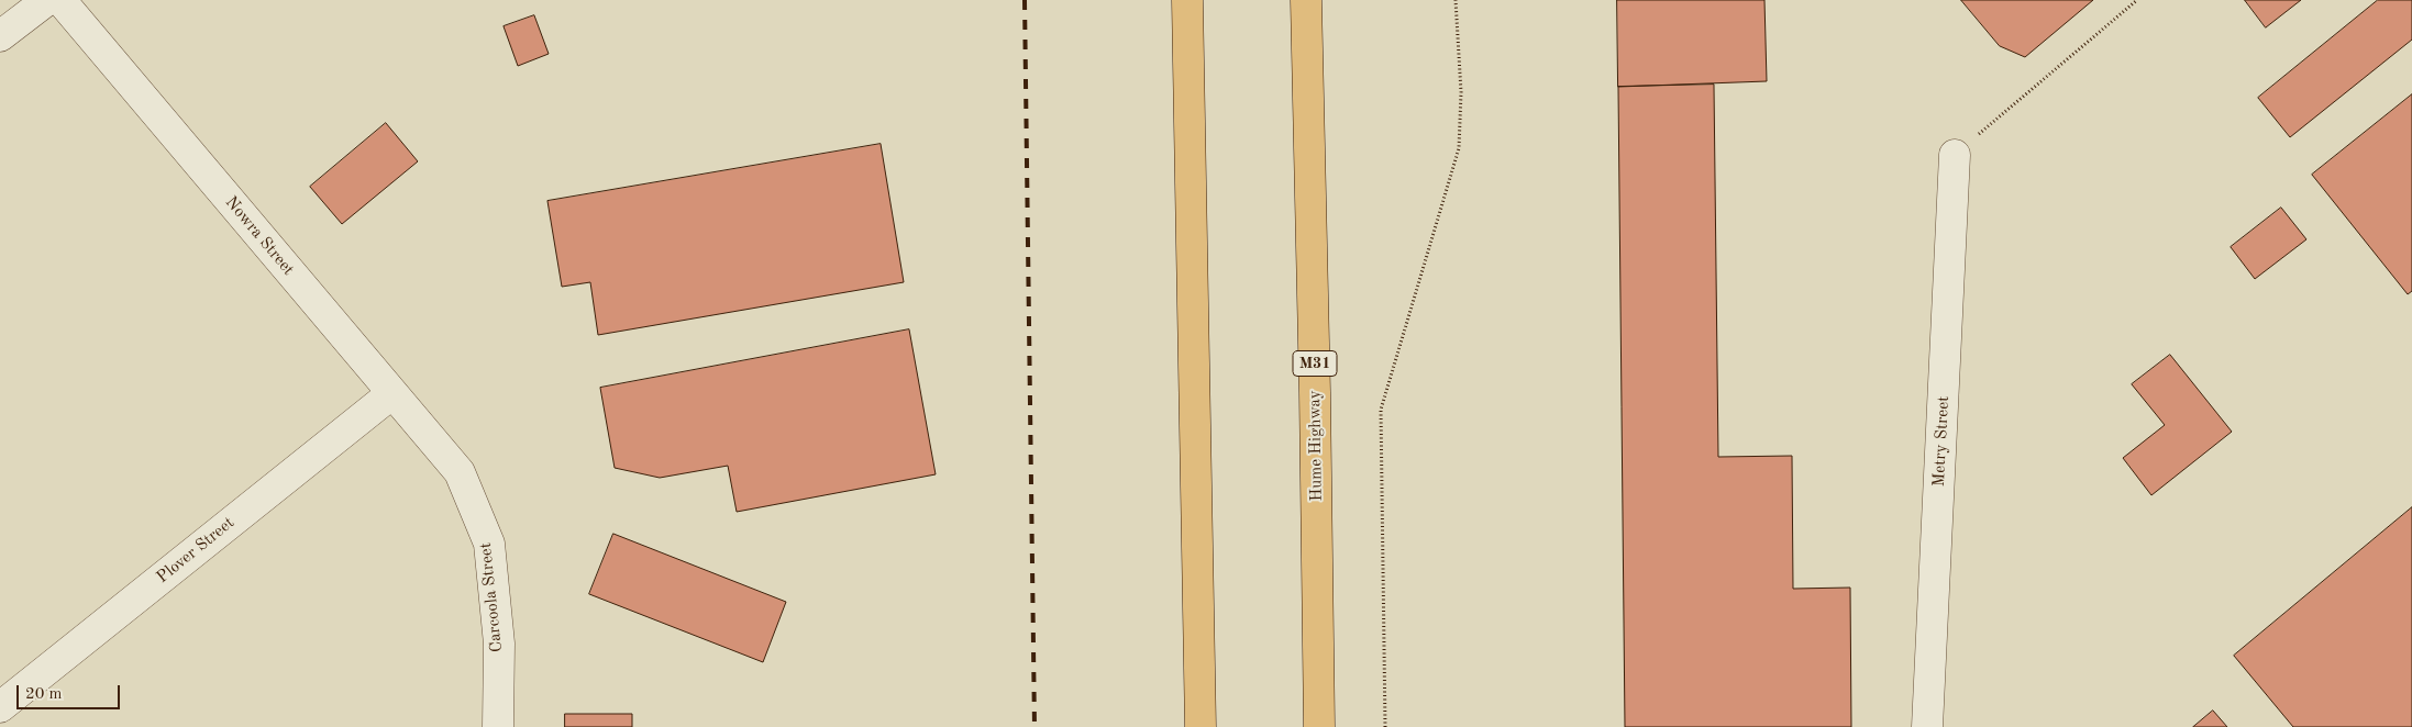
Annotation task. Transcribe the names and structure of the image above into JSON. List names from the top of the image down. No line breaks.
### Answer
{"streets":{"highway":["M31","Hume Highway"],"street":["Nowra Street","Metry Street","Plover Street","Carcoola Street"]},"crossings":[["Nowra Street","Plover Street"],["Nowra Street","Carcoola Street"]],"scale_bar":"20 m"}
